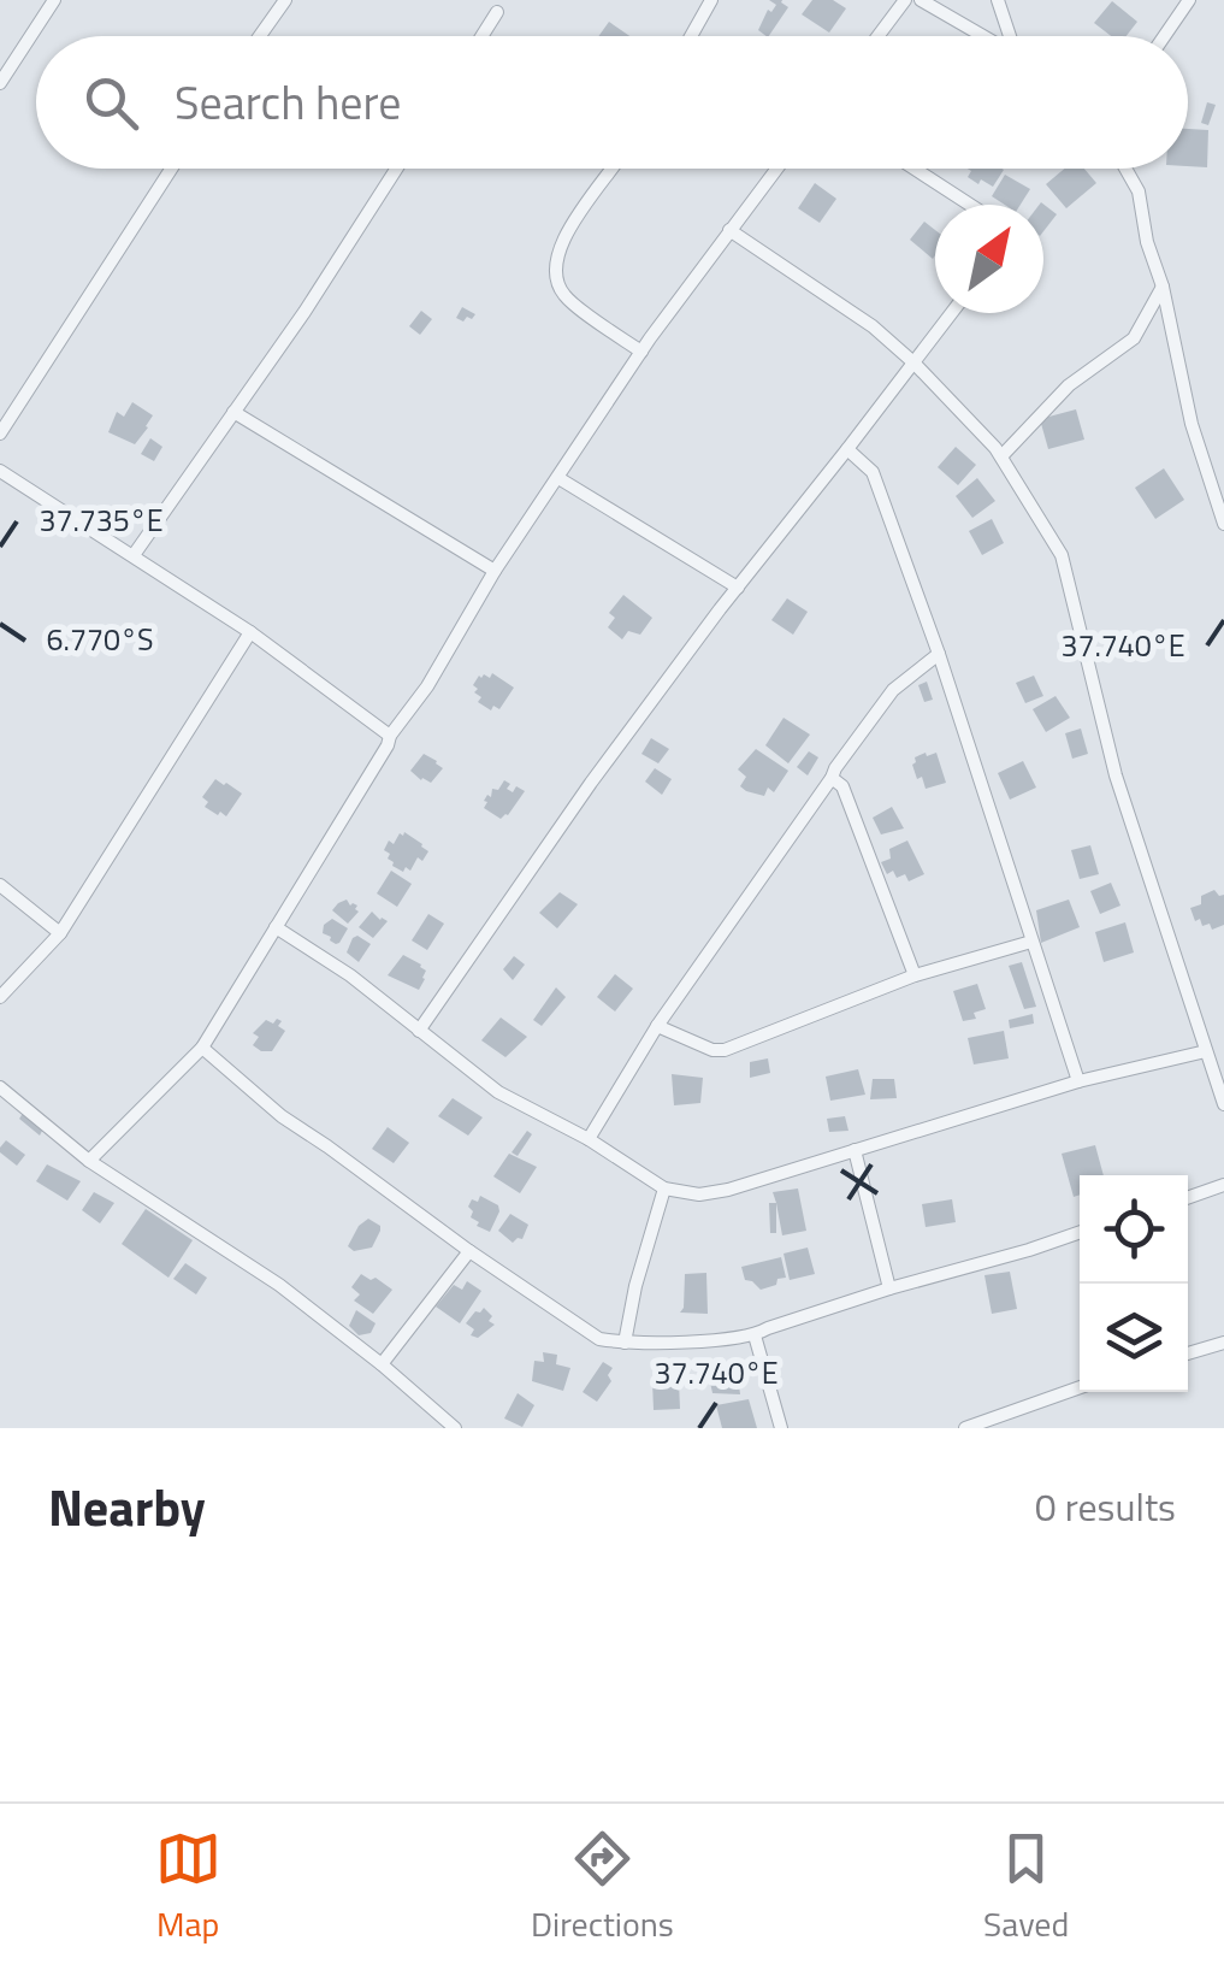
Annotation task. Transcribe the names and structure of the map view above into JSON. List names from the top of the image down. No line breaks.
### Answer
{"north":"top right","page":{"search":"Search here","heading":["Nearby","0 results"],"nav":["Map","Directions","Saved"]},"coordinates":["37.735°E","6.770°S","37.740°E"]}
